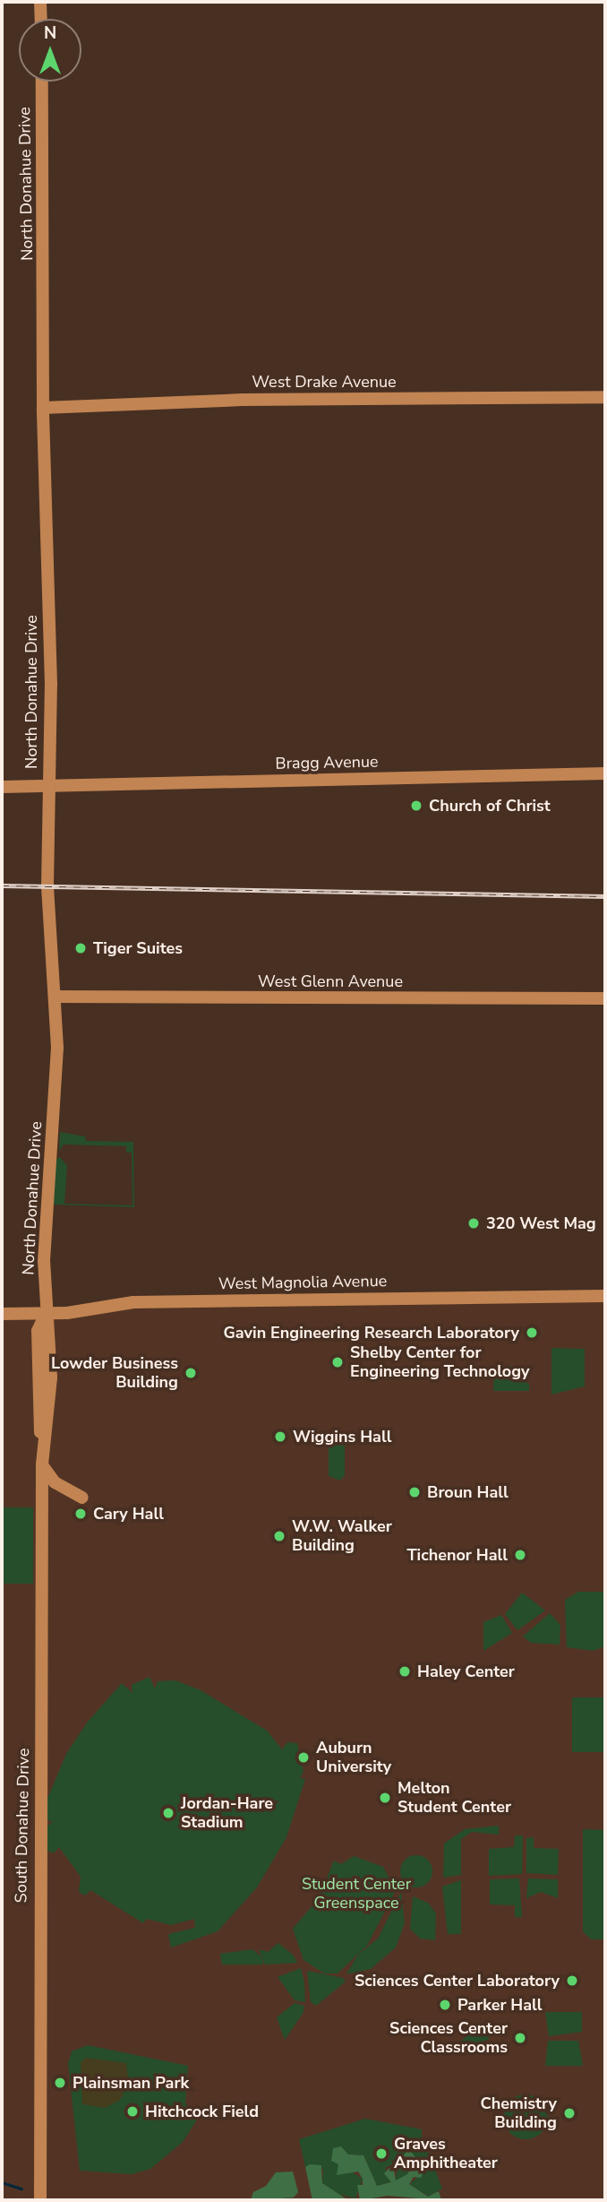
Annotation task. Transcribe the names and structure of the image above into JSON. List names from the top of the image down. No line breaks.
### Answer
{"streets":{"street":["North Donahue Drive","West Drake Avenue","Bragg Avenue","West Glenn Avenue","West Magnolia Avenue","South Donahue Drive"]},"crossings":[["North Donahue Drive","West Drake Avenue"],["North Donahue Drive","Bragg Avenue"],["North Donahue Drive","West Glenn Avenue"],["North Donahue Drive","West Magnolia Avenue"],["North Donahue Drive","South Donahue Drive"],["West Magnolia Avenue","South Donahue Drive"]],"parks":["Student Center Greenspace"],"places":["Church of Christ","Tiger Suites","320 West Mag","Gavin Engineering Research Laboratory","Shelby Center for Engineering Technology","Lowder Business Building","Wiggins Hall","Broun Hall","Cary Hall","W.W. Walker Building","Tichenor Hall","Haley Center","Auburn University","Melton Student Center","Jordan-Hare Stadium","Sciences Center Laboratory","Parker Hall","Sciences Center Classrooms","Plainsman Park","Hitchcock Field","Chemistry Building","Graves Amphitheater"],"north":"top"}
